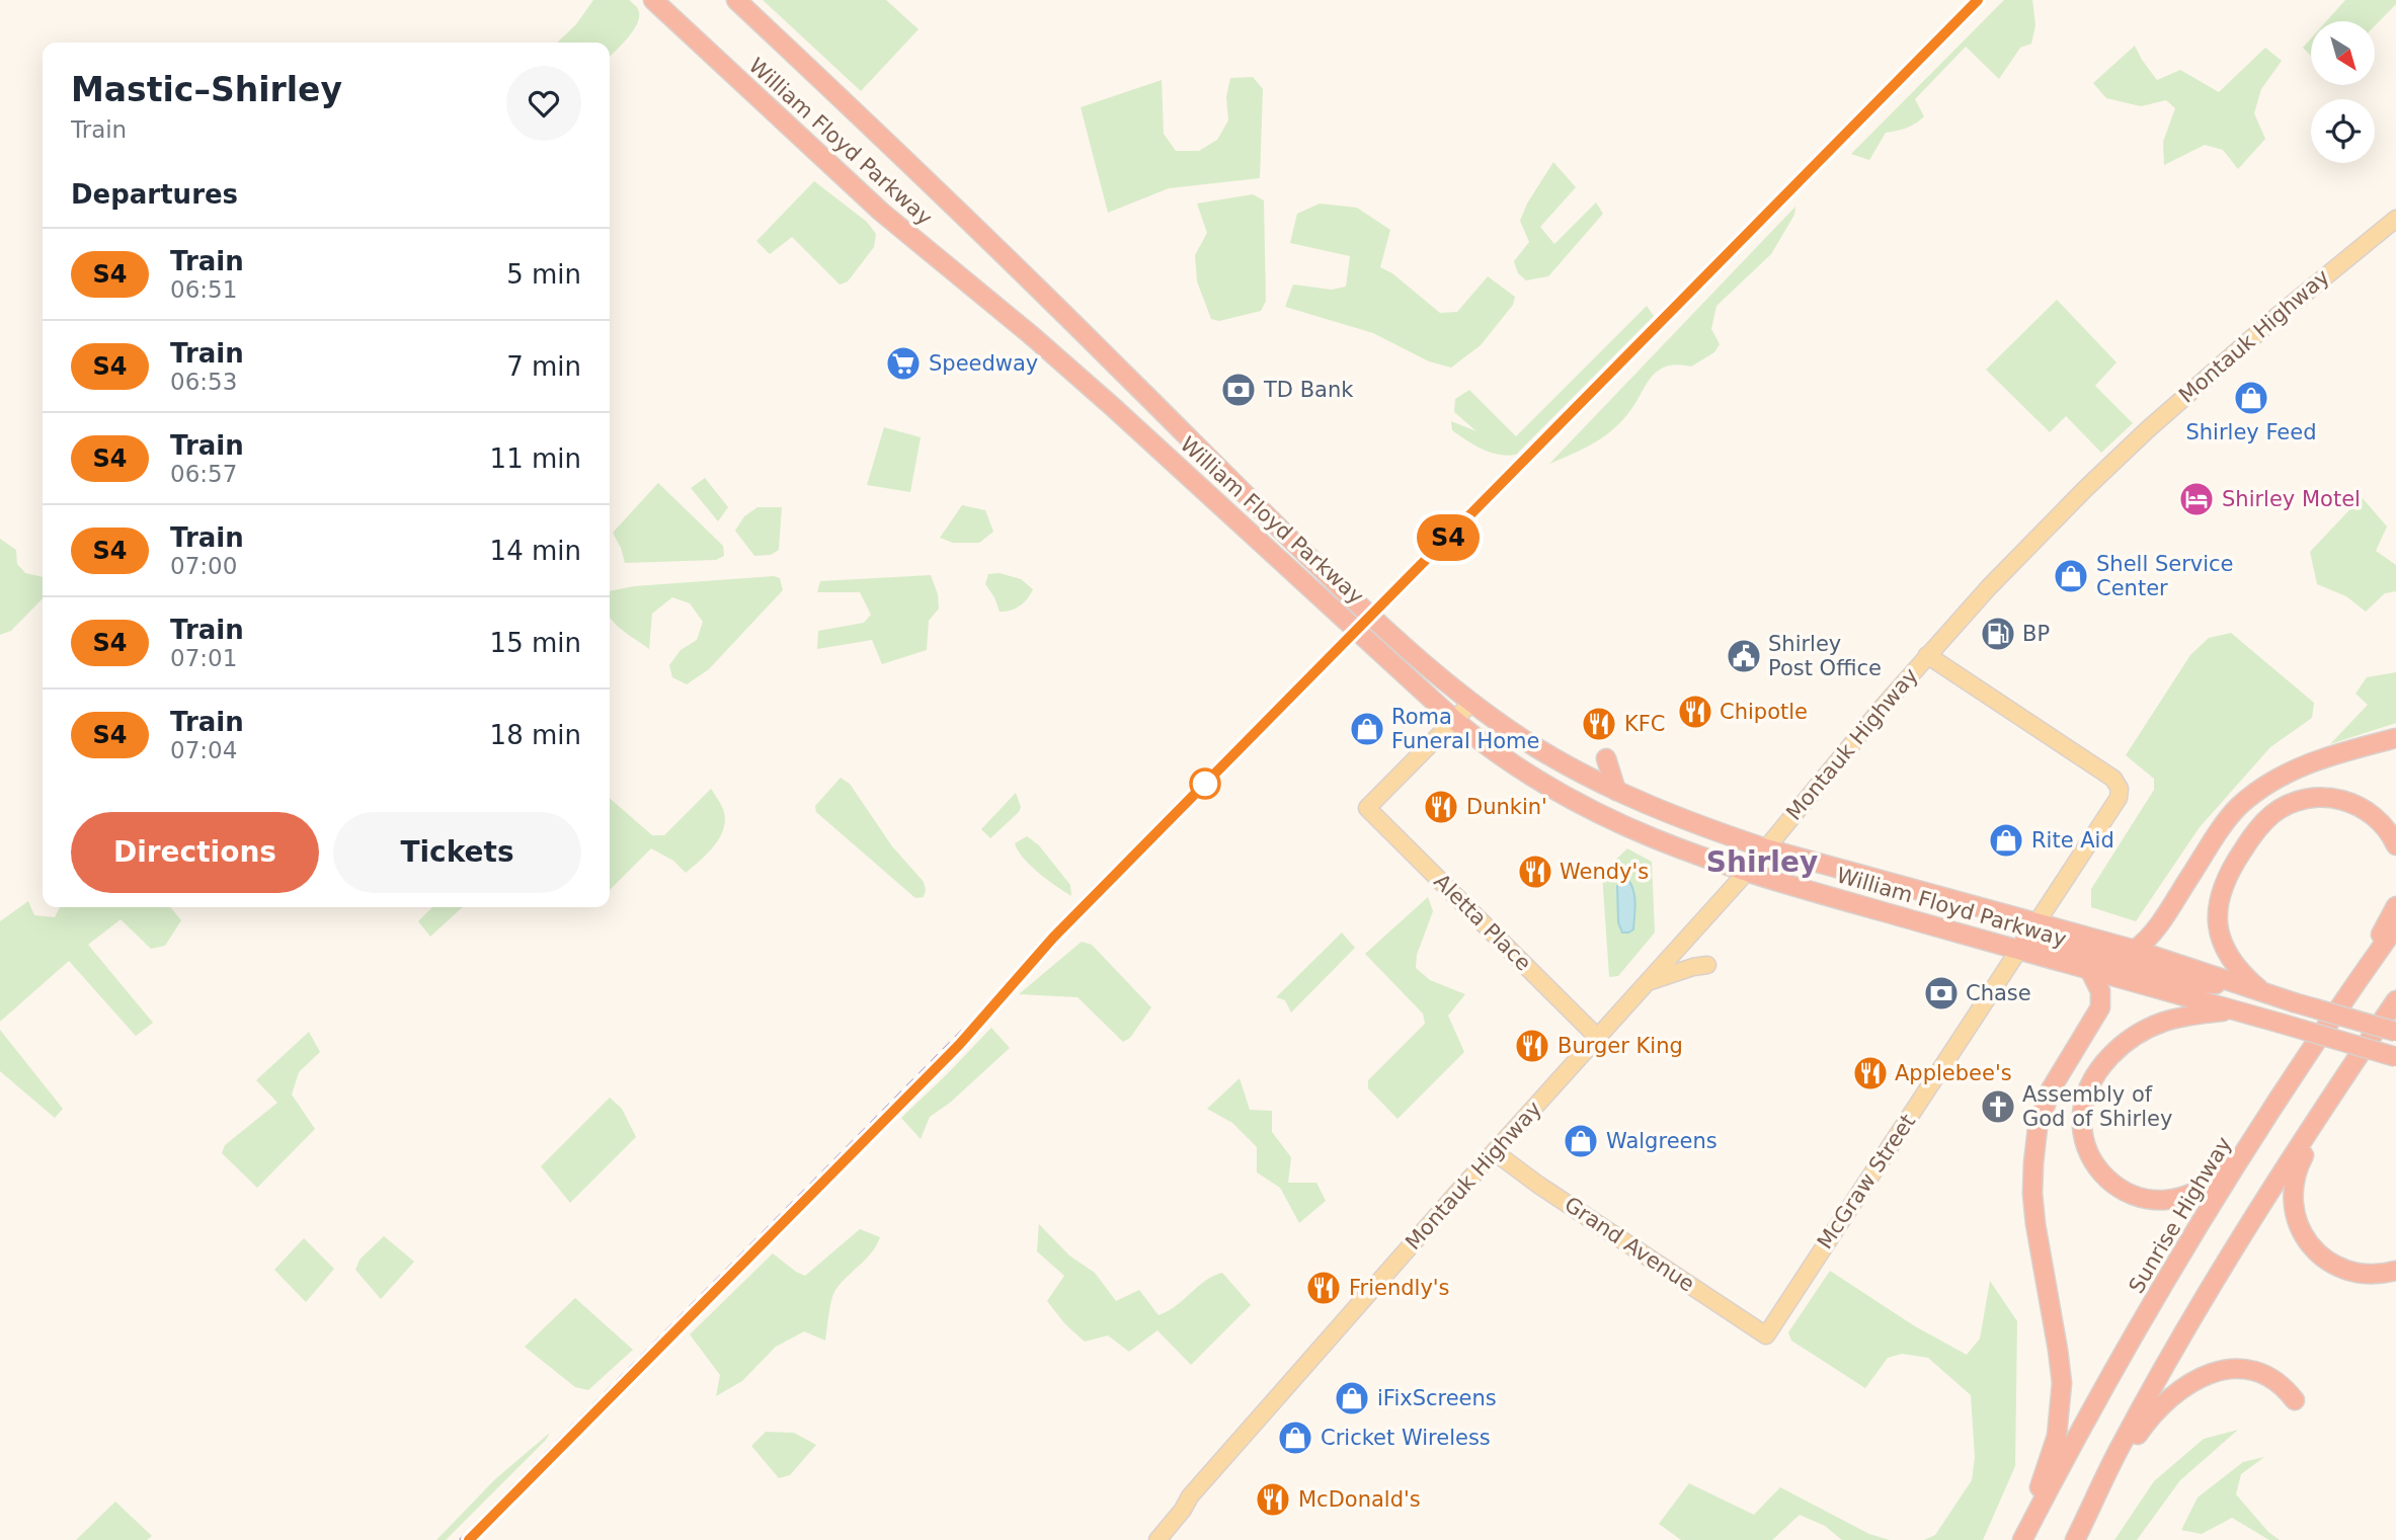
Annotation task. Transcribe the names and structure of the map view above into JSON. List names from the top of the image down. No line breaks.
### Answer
{"streets":{"highway":["William Floyd Parkway","Sunrise Highway"],"main road":["Montauk Highway","Aletta Place","McGraw Street","Grand Avenue"]},"crossings":[["William Floyd Parkway","Montauk Highway"],["William Floyd Parkway","Aletta Place"],["William Floyd Parkway","McGraw Street"],["Montauk Highway","Aletta Place"],["Montauk Highway","McGraw Street"],["Montauk Highway","Grand Avenue"],["McGraw Street","Grand Avenue"]],"districts":["Shirley"],"places":{"supermarket":["Speedway"],"bank":["TD Bank","Chase"],"shop":["Shirley Feed","Shell Service Center","Roma Funeral Home","Rite Aid","Walgreens","iFixScreens","Cricket Wireless"],"hotel":["Shirley Motel"],"fuel station":["BP"],"public building":["Shirley Post Office"],"restaurant":["Chipotle","KFC","Dunkin'","Wendy's","Burger King","Applebee's","Friendly's","McDonald's"],"church":["Assembly of God of Shirley"]},"north":"bottom right","page":{"on_map":"S4","heading":[["Mastic–Shirley","Train"],"Departures"],"list":[{"mark":"S4","name":"Train","note":"06:51","value":"5 min"},{"mark":"S4","name":"Train","note":"06:53","value":"7 min"},{"mark":"S4","name":"Train","note":"06:57","value":"11 min"},{"mark":"S4","name":"Train","note":"07:00","value":"14 min"},{"mark":"S4","name":"Train","note":"07:01","value":"15 min"},{"mark":"S4","name":"Train","note":"07:04","value":"18 min"}],"buttons":["Directions","Tickets"]}}
